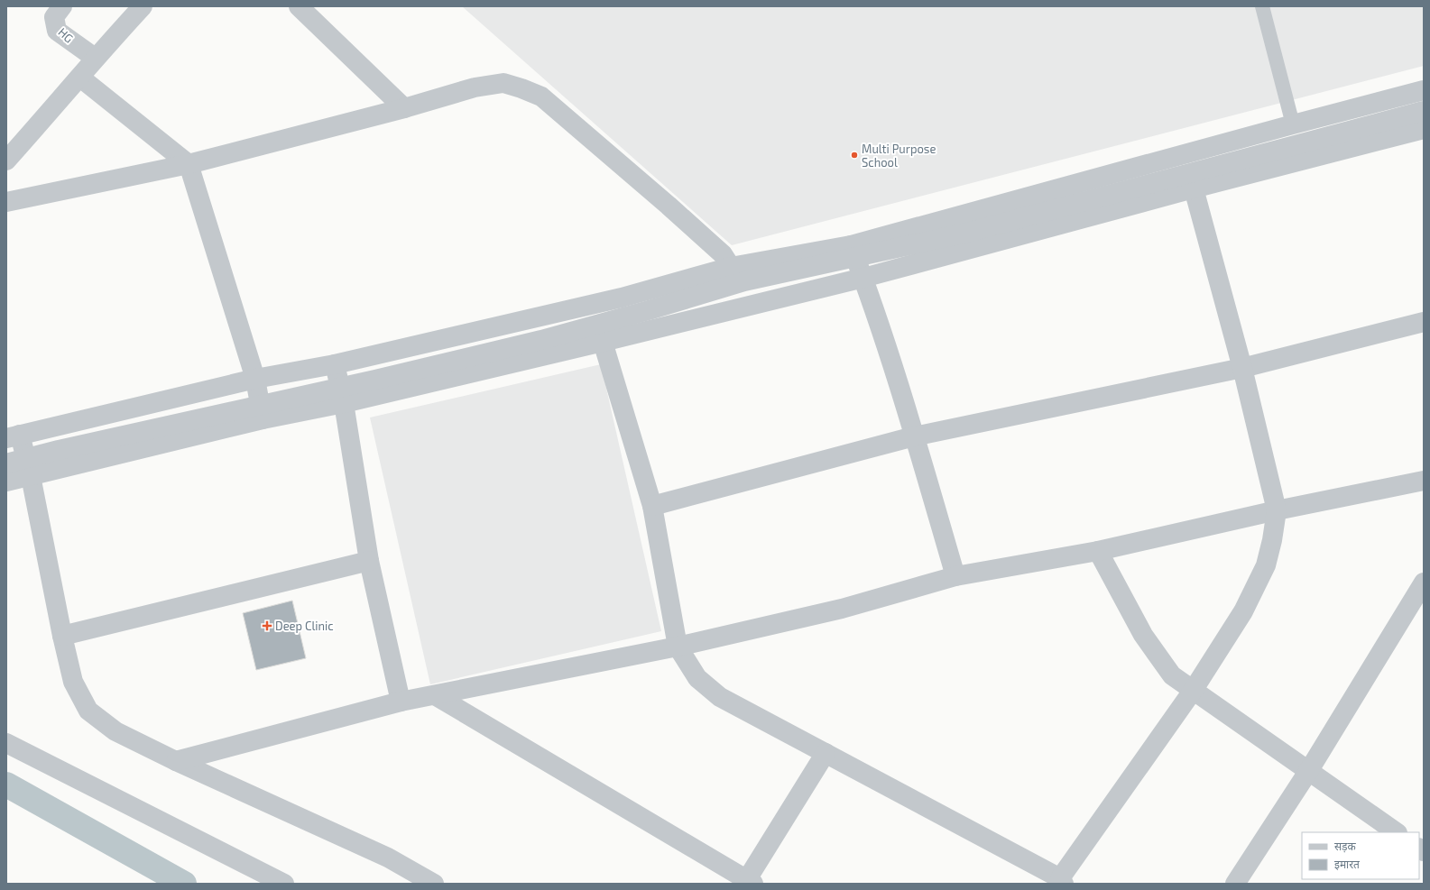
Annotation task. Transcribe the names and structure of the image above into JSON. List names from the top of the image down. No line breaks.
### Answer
{"streets":{"street":["HG"]},"places":{"other":["Multi Purpose School"],"health":["Deep Clinic"]},"legend":["सड़क","इमारत"]}
